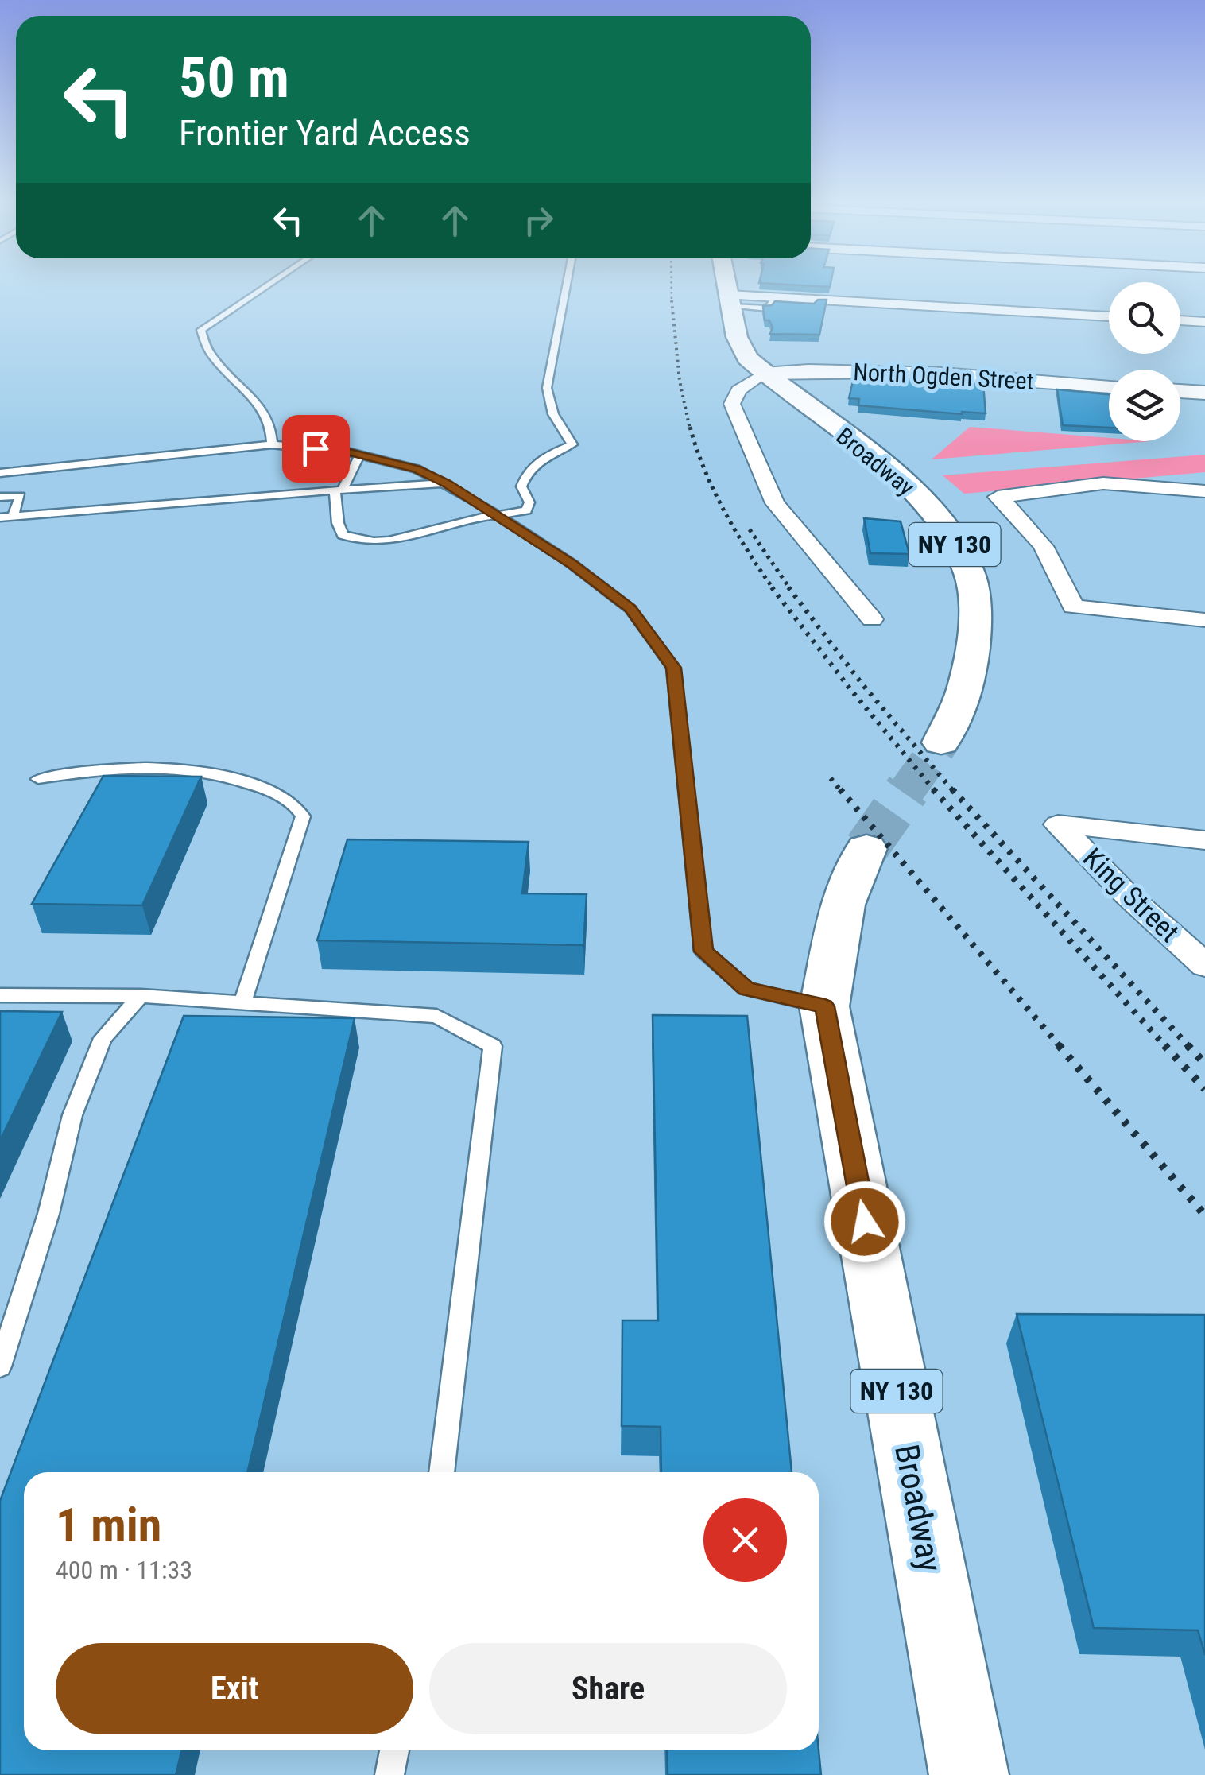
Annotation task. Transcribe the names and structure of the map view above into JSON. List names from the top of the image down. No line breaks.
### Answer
{"streets":{"main road":["Broadway","NY 130"],"street":["North Ogden Street","King Street"]},"crossings":[["North Ogden Street","Broadway"],["Broadway","NY 130"]],"page":{"turn":["50 m","Frontier Yard Access"],"heading":["1 min","400 m · 11:33"],"buttons":["Exit","Share"]}}
